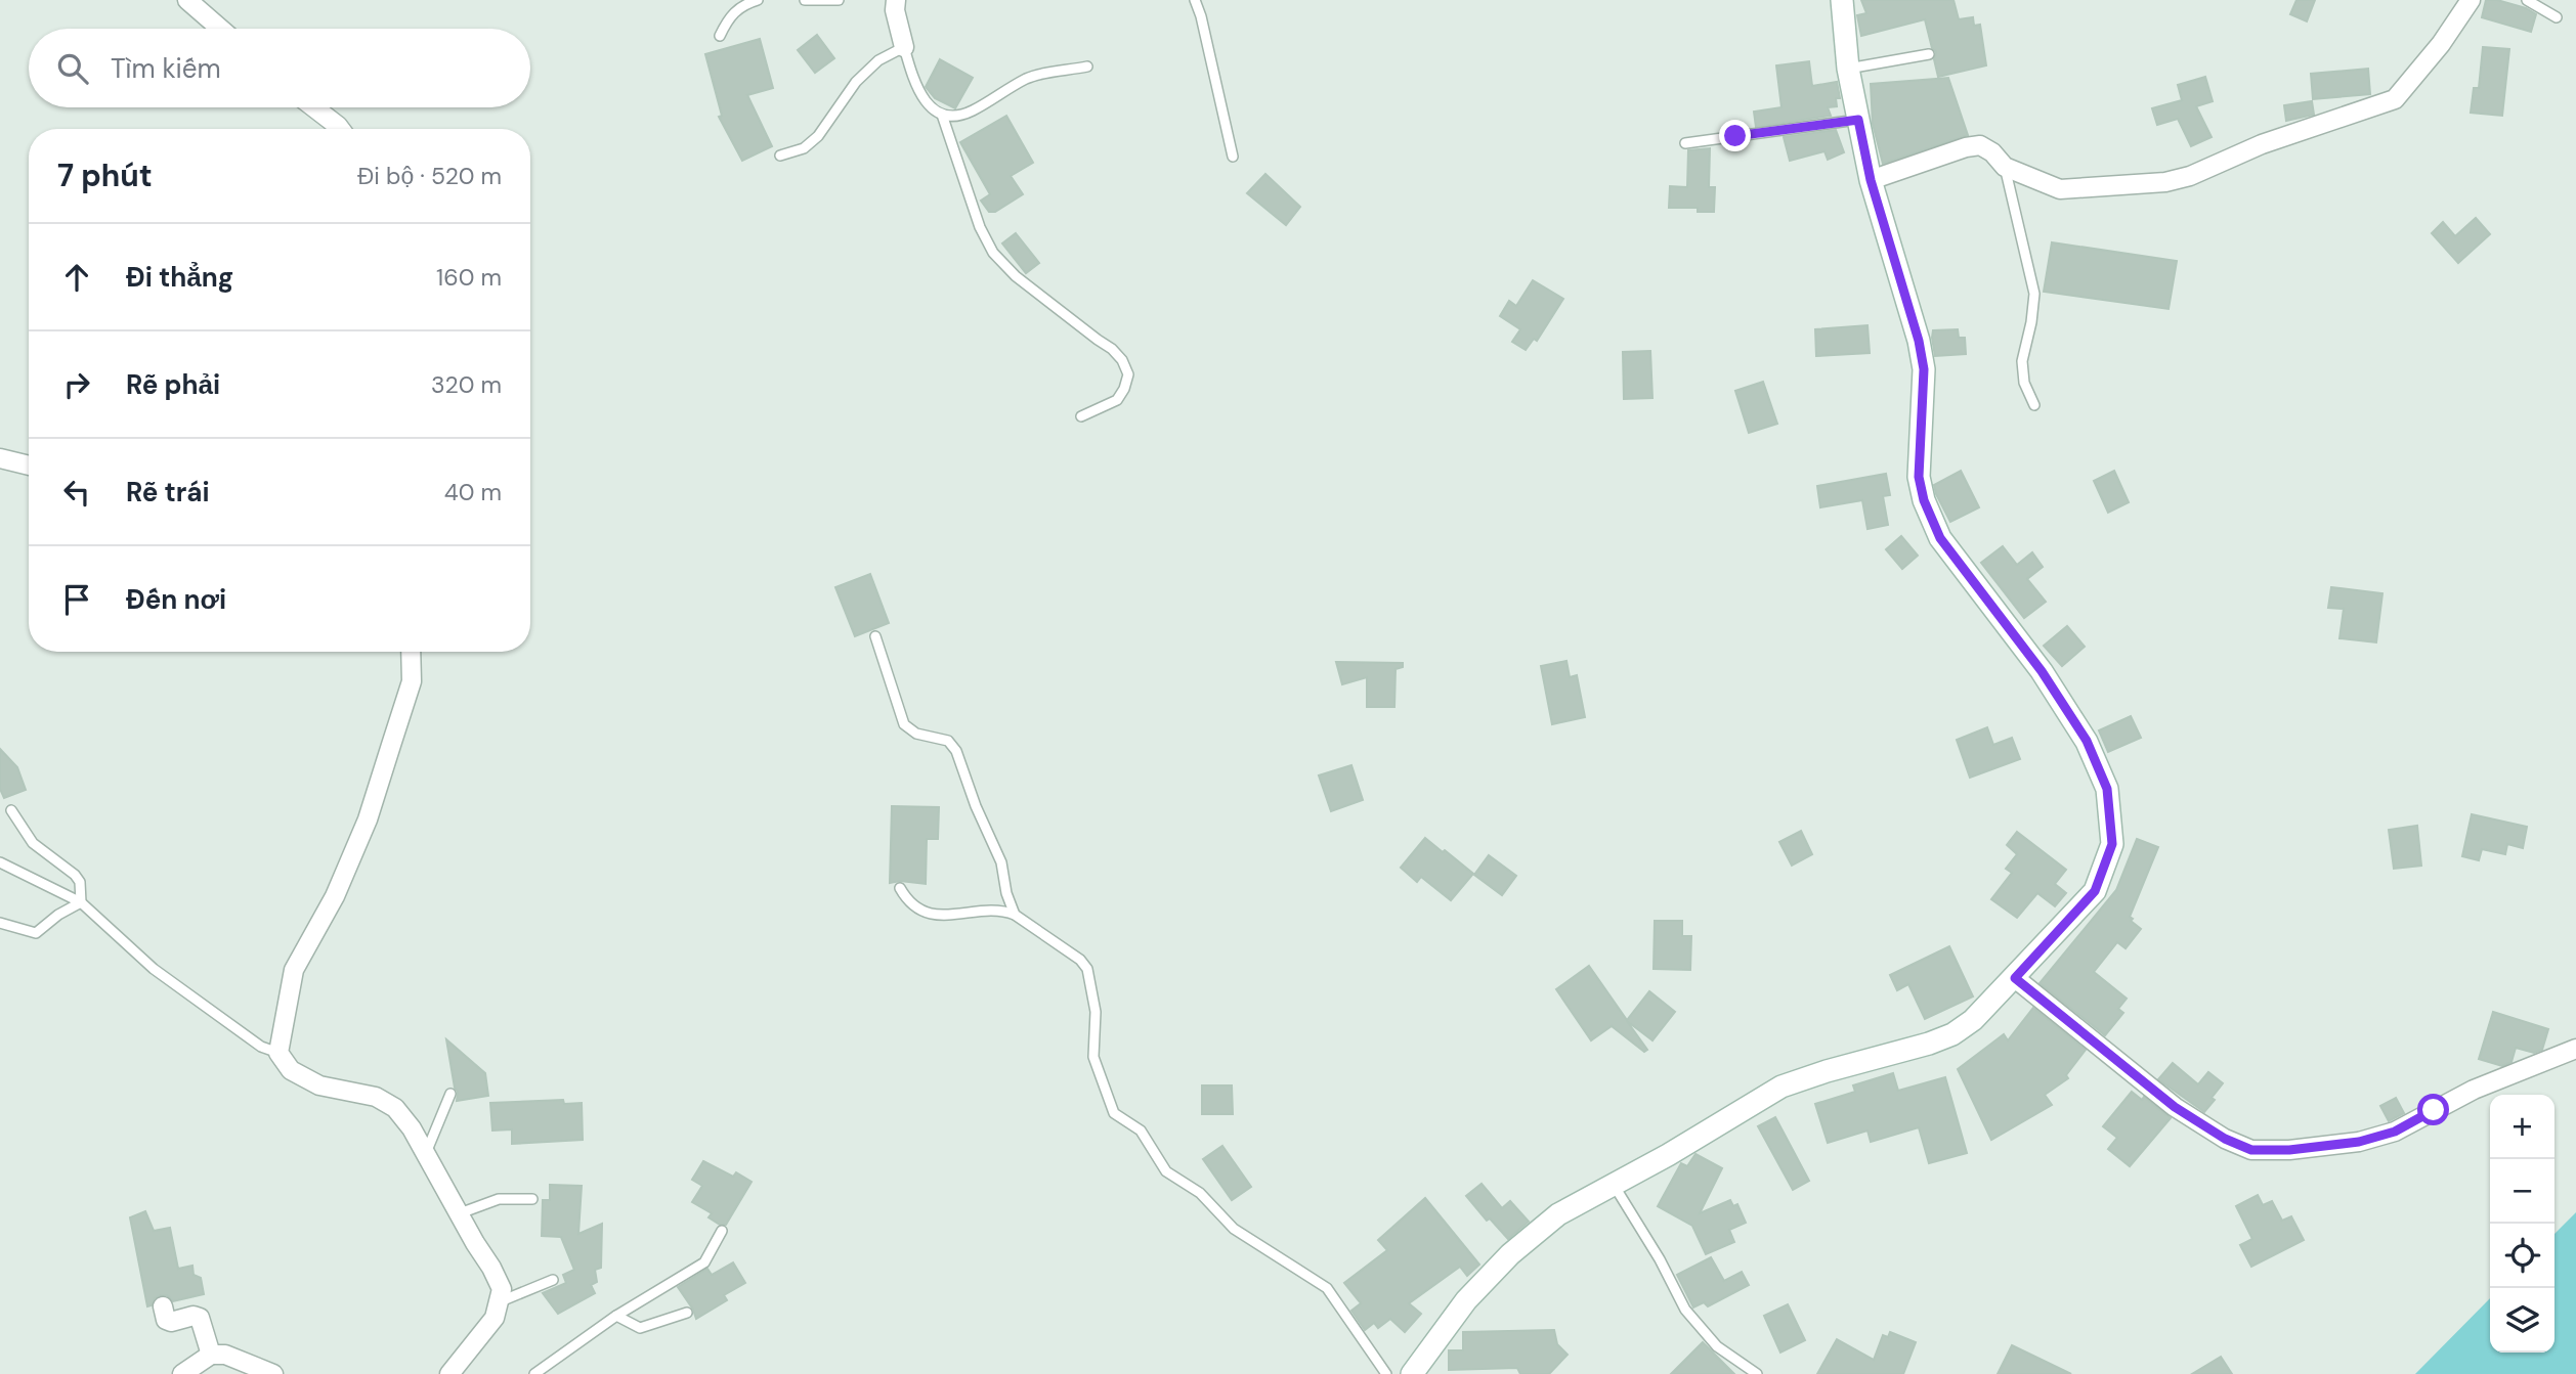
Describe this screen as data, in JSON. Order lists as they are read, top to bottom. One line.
{"page":{"search":"Tìm kiếm","heading":["7 phút","Đi bộ · 520 m"],"list":[["Đi thẳng","160 m"],["Rẽ phải","320 m"],["Rẽ trái","40 m"],"Đến nơi"],"map_buttons":["+","−"]}}
